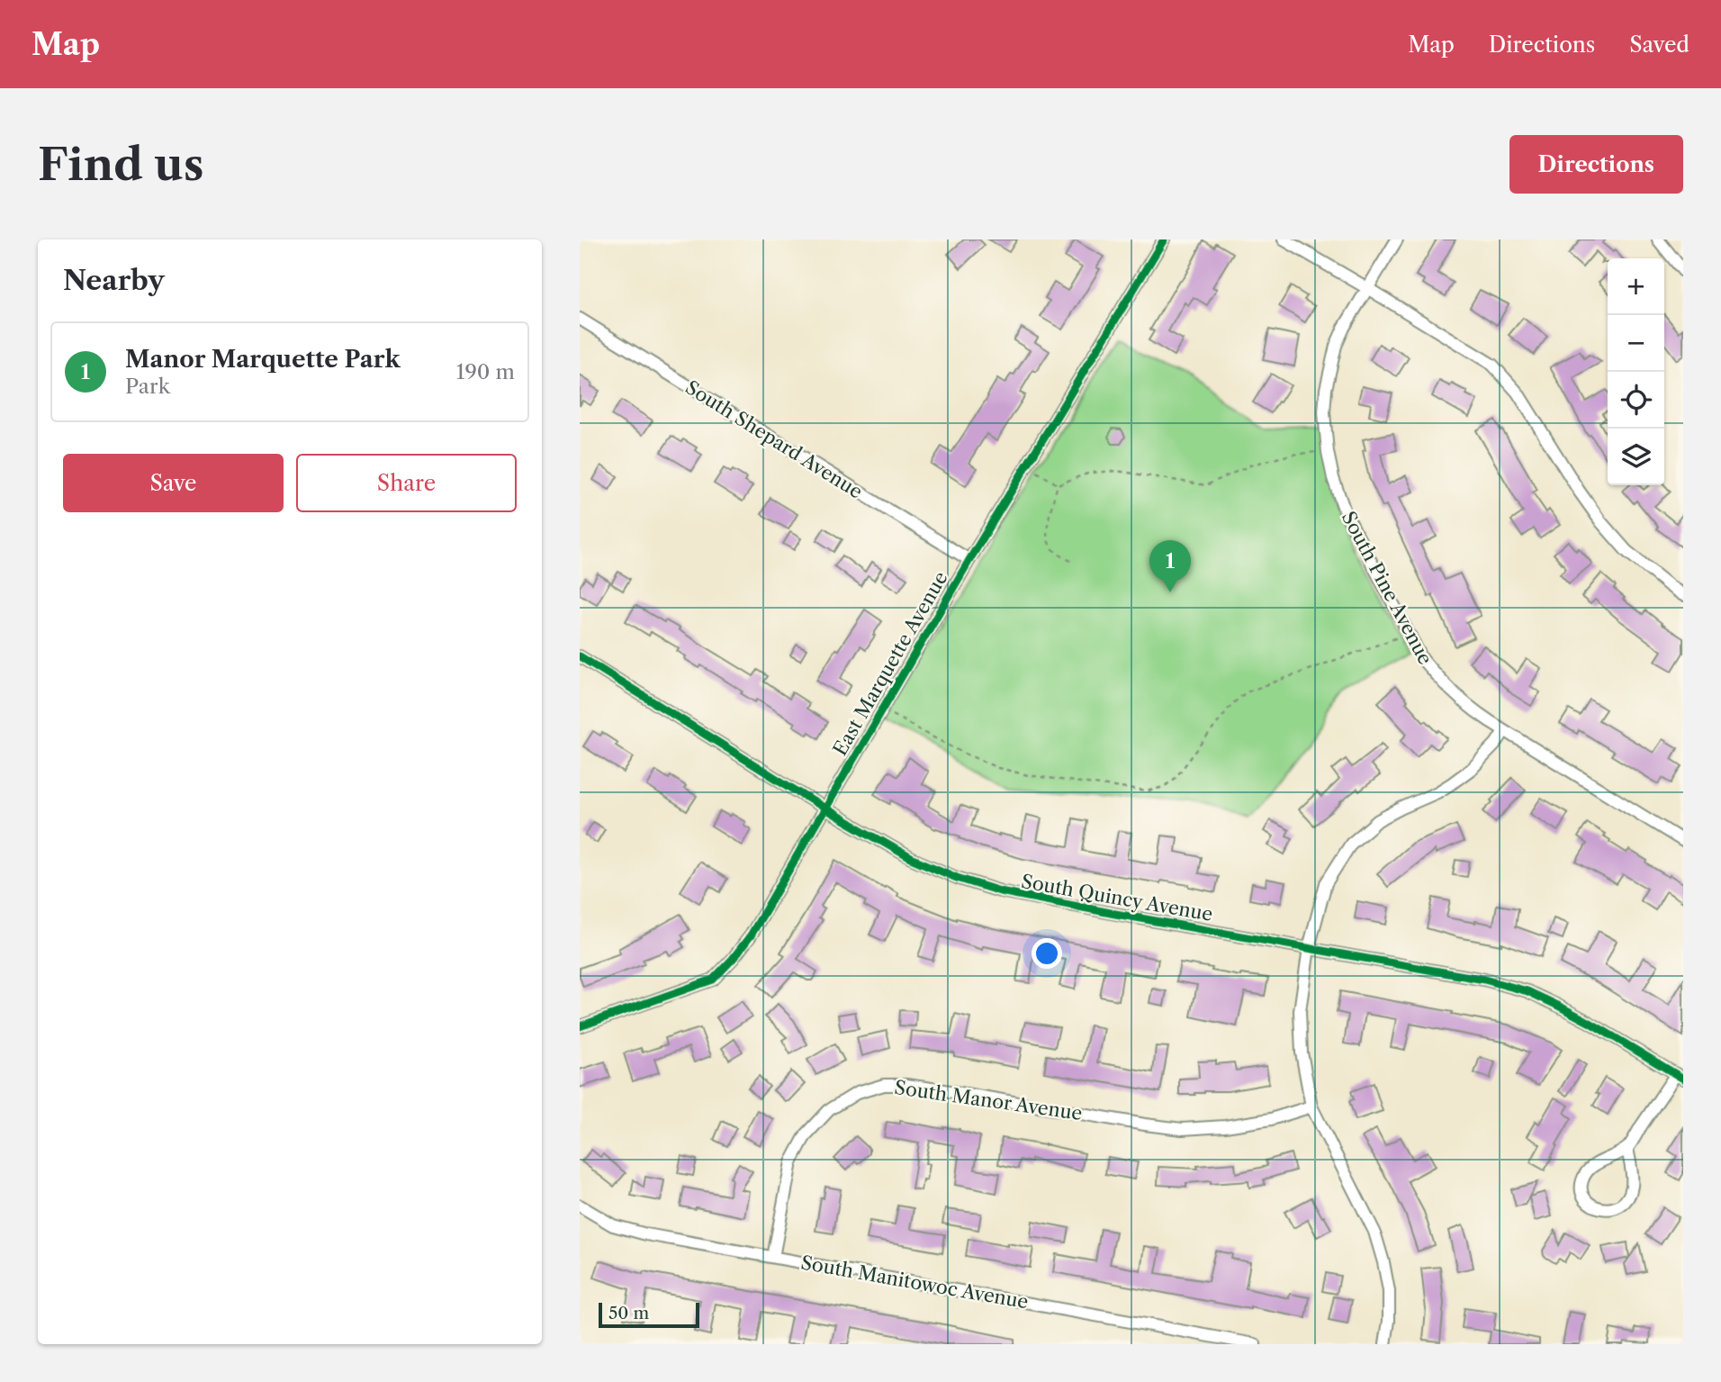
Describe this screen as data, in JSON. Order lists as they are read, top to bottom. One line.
{"streets":{"street":["South Shepard Avenue","South Pine Avenue","East Marquette Avenue","South Quincy Avenue","South Manor Avenue","South Manitowoc Avenue"]},"crossings":[["South Shepard Avenue","East Marquette Avenue"],["East Marquette Avenue","South Quincy Avenue"],["South Manor Avenue","South Manitowoc Avenue"]],"scale_bar":"50 m","page":{"header":"Map","nav":["Map","Directions","Saved"],"buttons":["Directions",["Save","Share"]],"title":"Find us","heading":"Nearby","map_buttons":["+","−"],"list":[{"mark":"1","name":"Manor Marquette Park","note":"Park","value":"190 m"}],"pins":"1","scale":"50 m"}}
